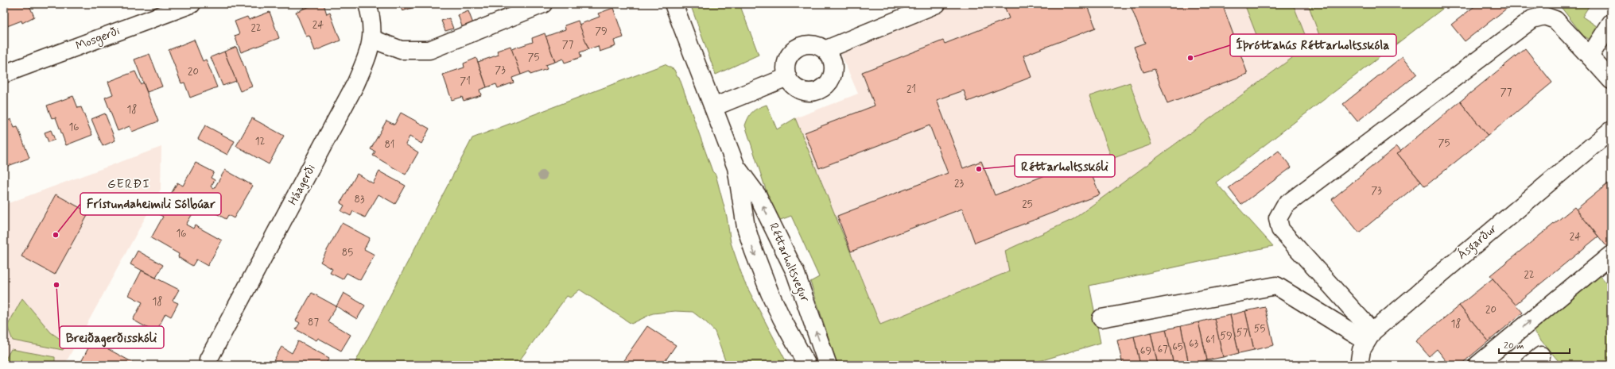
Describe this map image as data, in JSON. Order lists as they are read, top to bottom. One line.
{"streets":{"street":["Mosgerði","Háagerði","Ásgarður","Réttarholtsvegur"]},"districts":["GERÐI"],"places":["Íþróttahús Réttarholtsskóla","Réttarholtsskóli","Frístundaheimili Sólbúar","Breiðagerðisskóli"],"house_numbers":["24","22","79","77","75","73","20","71","21","77","18","16","12","75","81","23","73","83","25","16","24","85","22","18","20","87","18","55","57","59","61","63","65","67","69"],"scale_bar":"20 m"}
